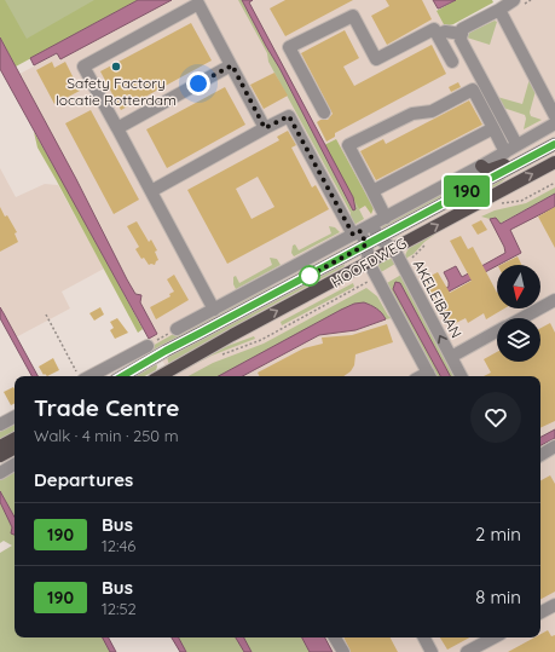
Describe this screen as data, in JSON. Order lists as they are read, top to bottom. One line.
{"streets":{"main road":["HOOFDWEG"],"street":["AKELEIBAAN"]},"crossings":[["HOOFDWEG","AKELEIBAAN"]],"places":["Safety Factory locatie Rotterdam"],"lines":["bus line 190"],"north":"bottom","page":{"on_map":"190","heading":[["Trade Centre","Walk · 4 min · 250 m"],"Departures"],"list":[{"mark":"190","name":"Bus","note":"12:46","value":"2 min"},{"mark":"190","name":"Bus","note":"12:52","value":"8 min"}]}}
